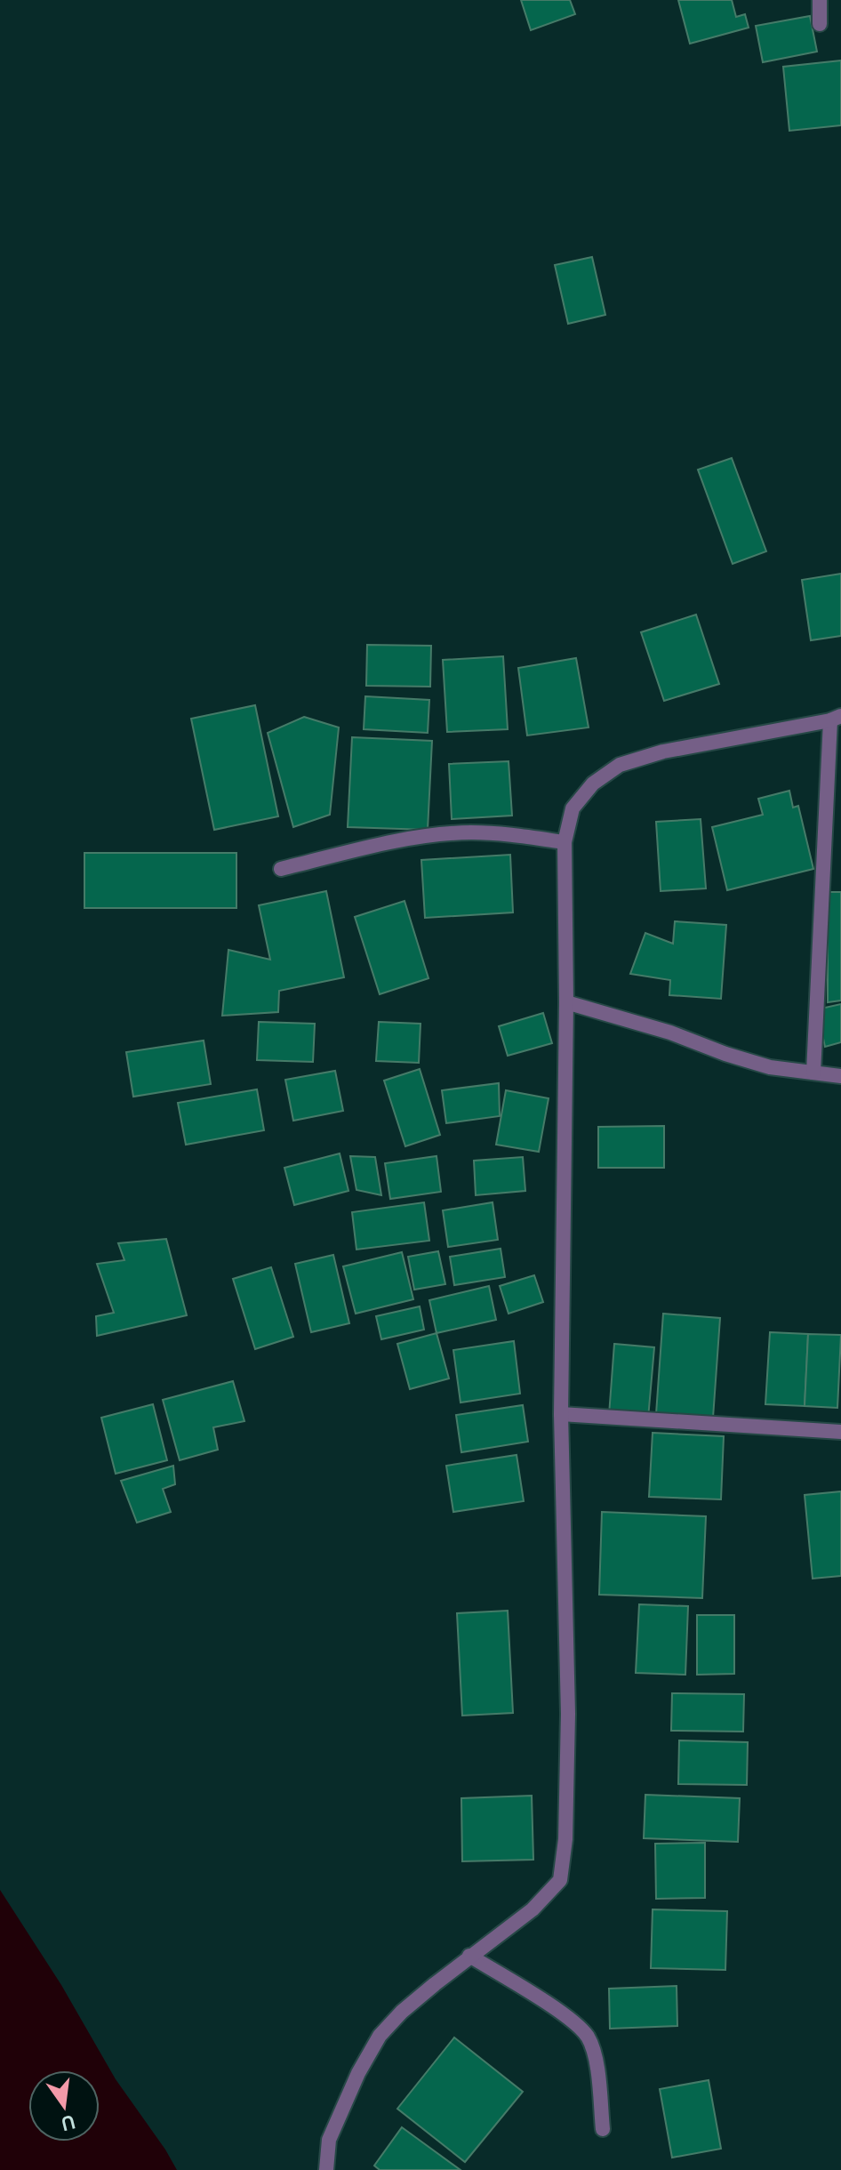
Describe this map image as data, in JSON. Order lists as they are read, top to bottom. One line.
{"north":"bottom"}
